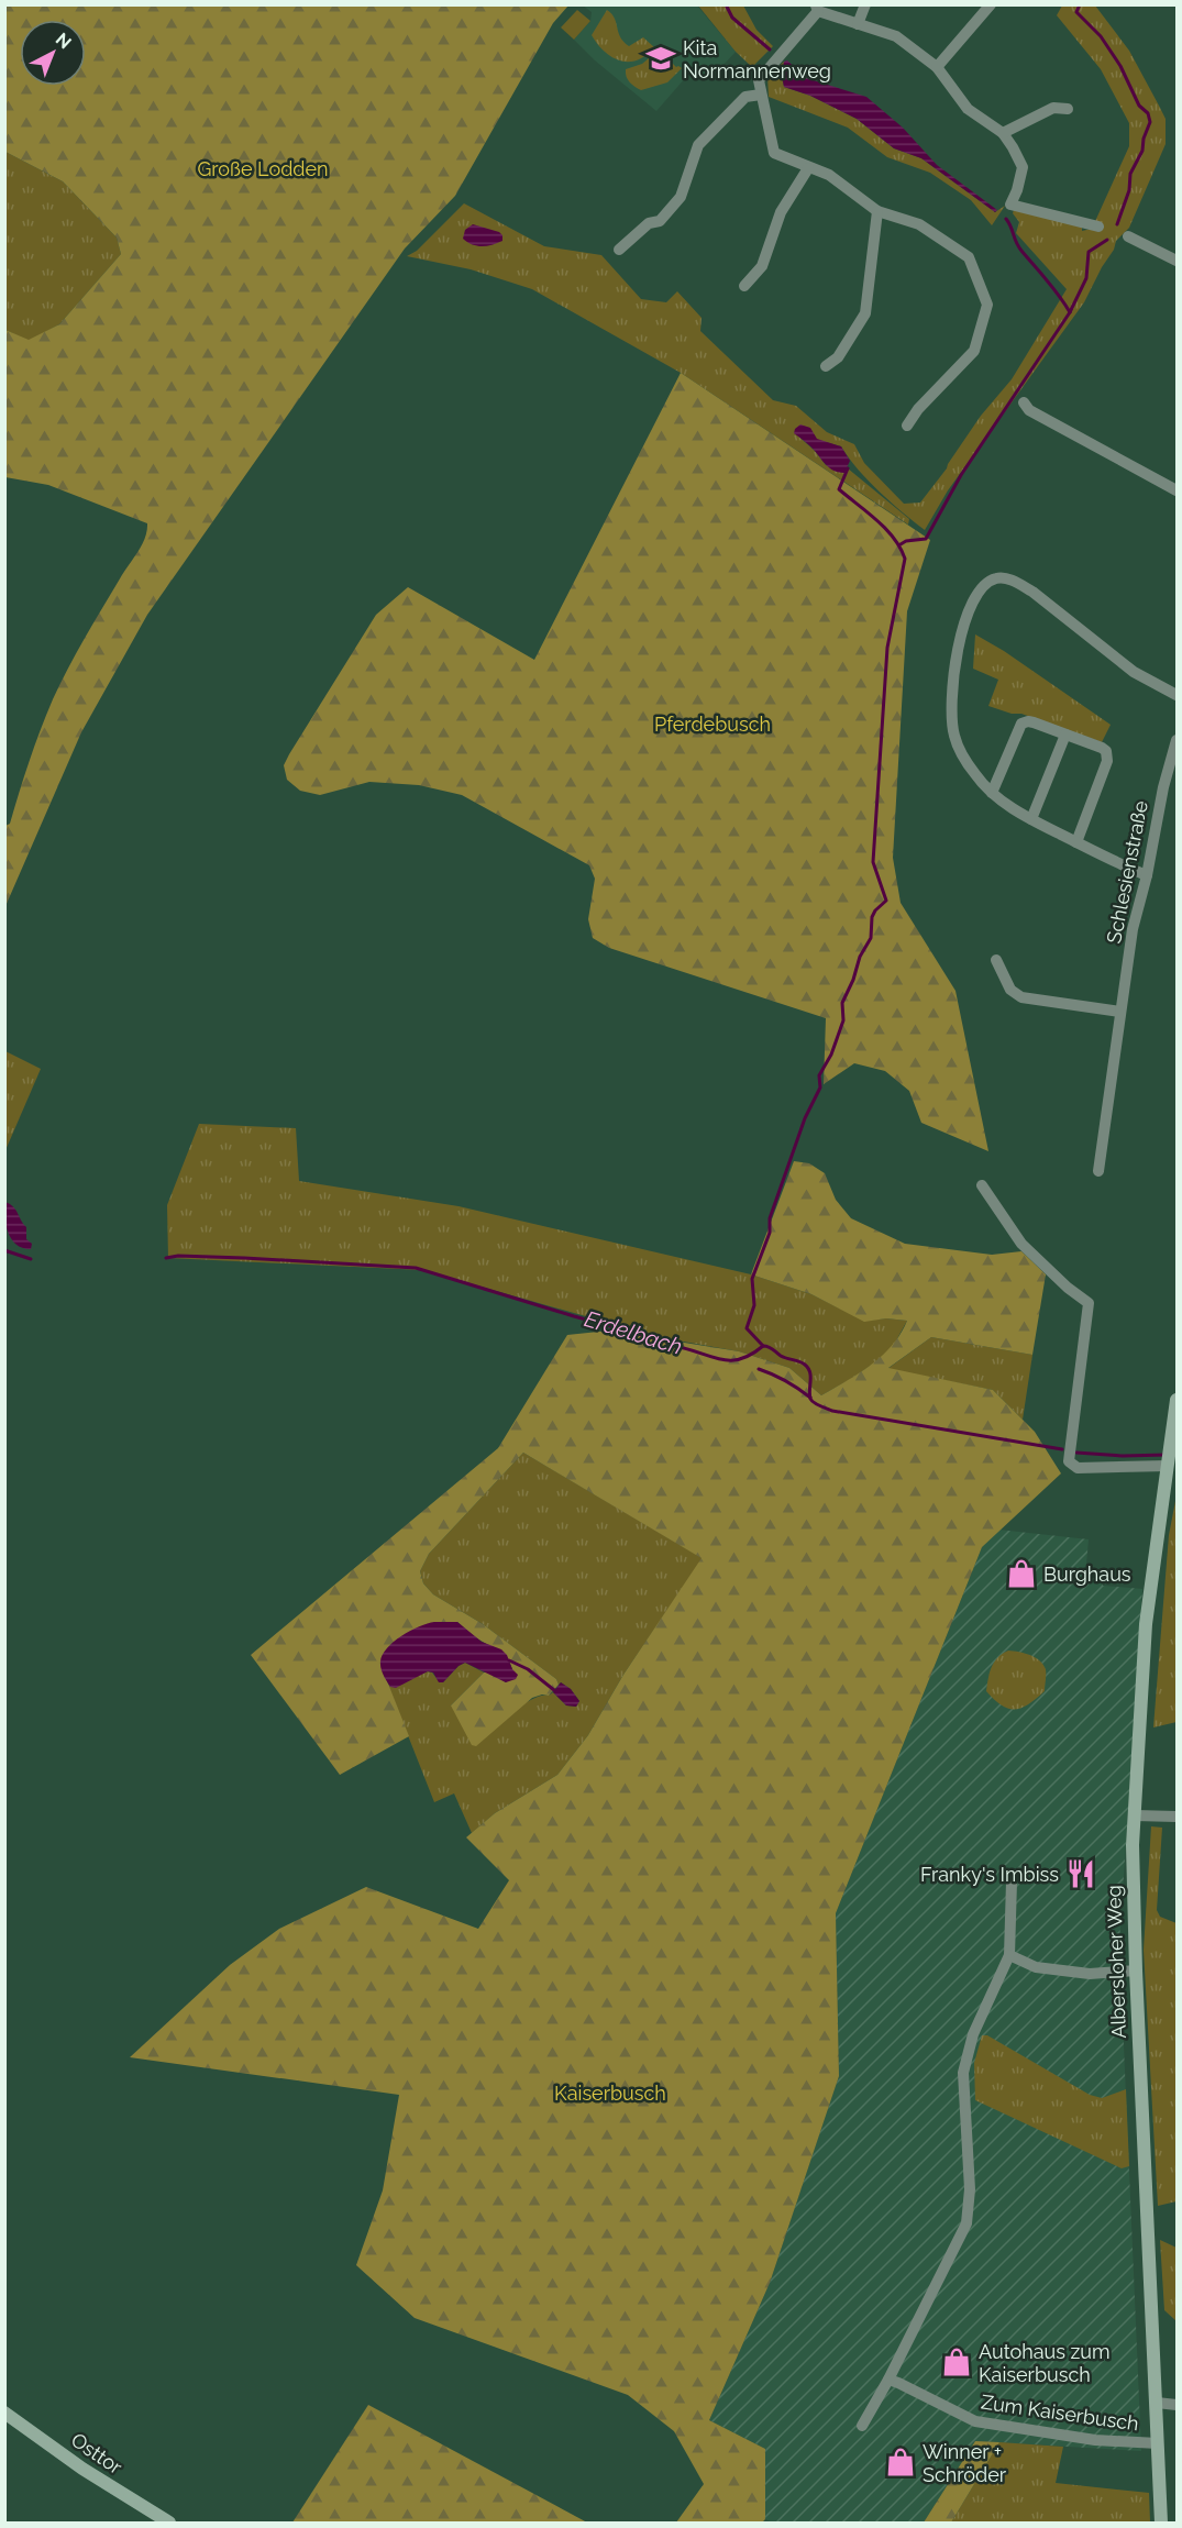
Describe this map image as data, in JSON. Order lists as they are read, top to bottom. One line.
{"streets":{"main road":["Albersloher Weg","Osttor"],"street":["Schlesienstraße","Zum Kaiserbusch"]},"crossings":[["Albersloher Weg","Zum Kaiserbusch"]],"water":["Erdelbach"],"parks":["Große Lodden","Pferdebusch","Kaiserbusch"],"places":{"school or university":["Kita Normannenweg"],"shop":["Burghaus","Autohaus zum Kaiserbusch","Winner + Schröder"],"restaurant":["Franky's Imbiss"]},"north":"top right"}
